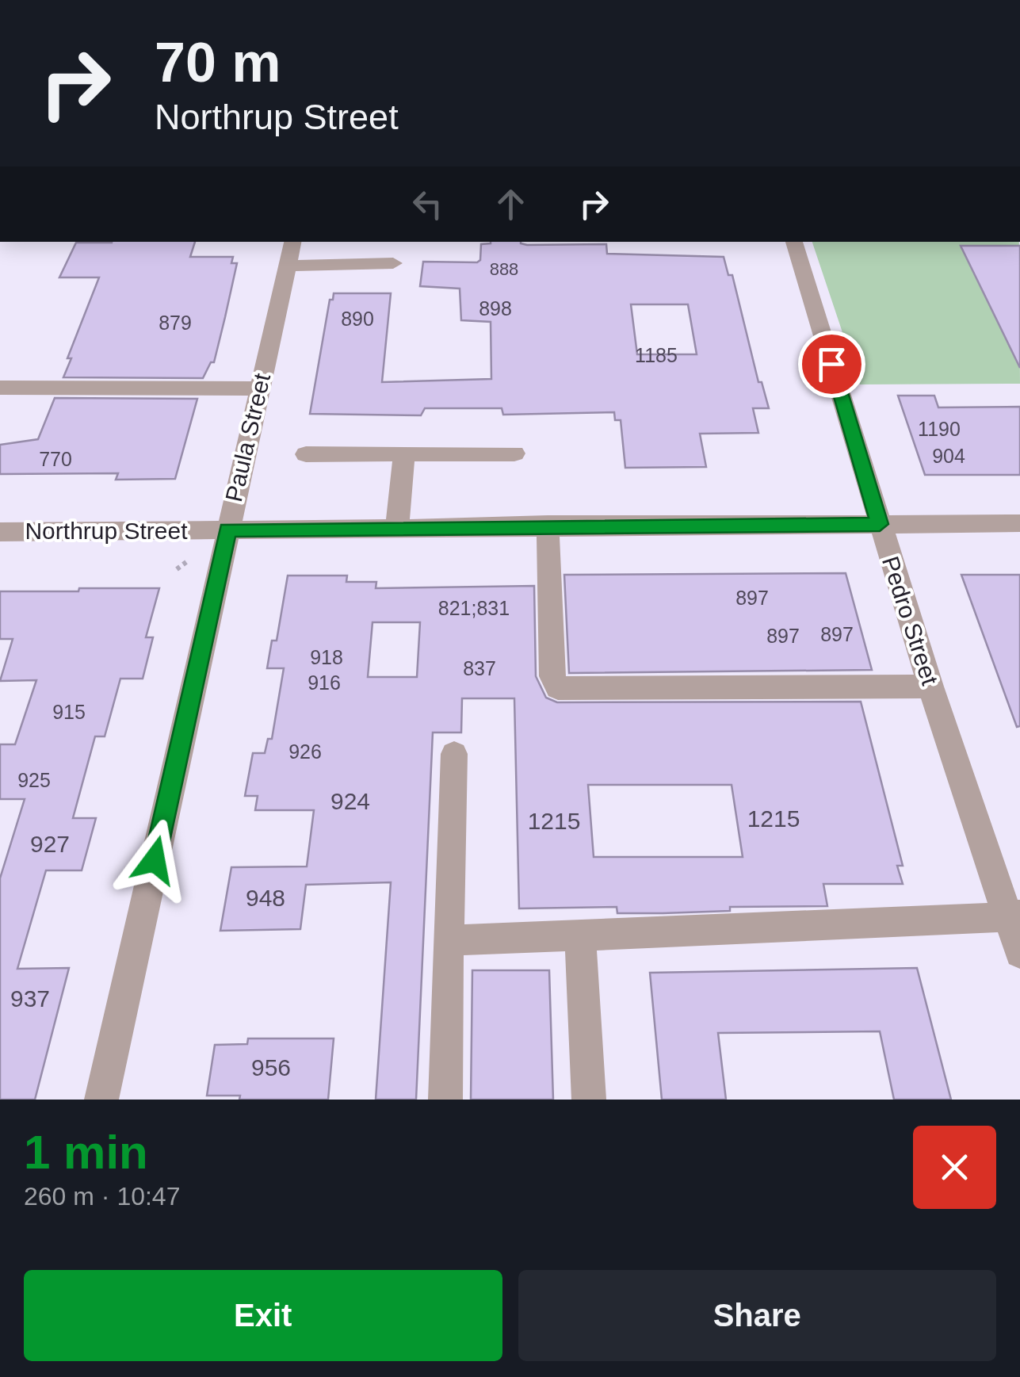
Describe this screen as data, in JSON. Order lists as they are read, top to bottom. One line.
{"streets":{"street":["Paula Street","Northrup Street","Pedro Street"]},"crossings":[["Paula Street","Northrup Street"],["Northrup Street","Pedro Street"]],"house_numbers":["888","898","890","879","1185","1190","904","770","897","821;831","897","897","918","837","916","915","926","925","924","1215","1215","927","948","937","956"],"page":{"turn":["70 m","Northrup Street"],"heading":["1 min","260 m · 10:47"],"buttons":["Exit","Share"]}}
